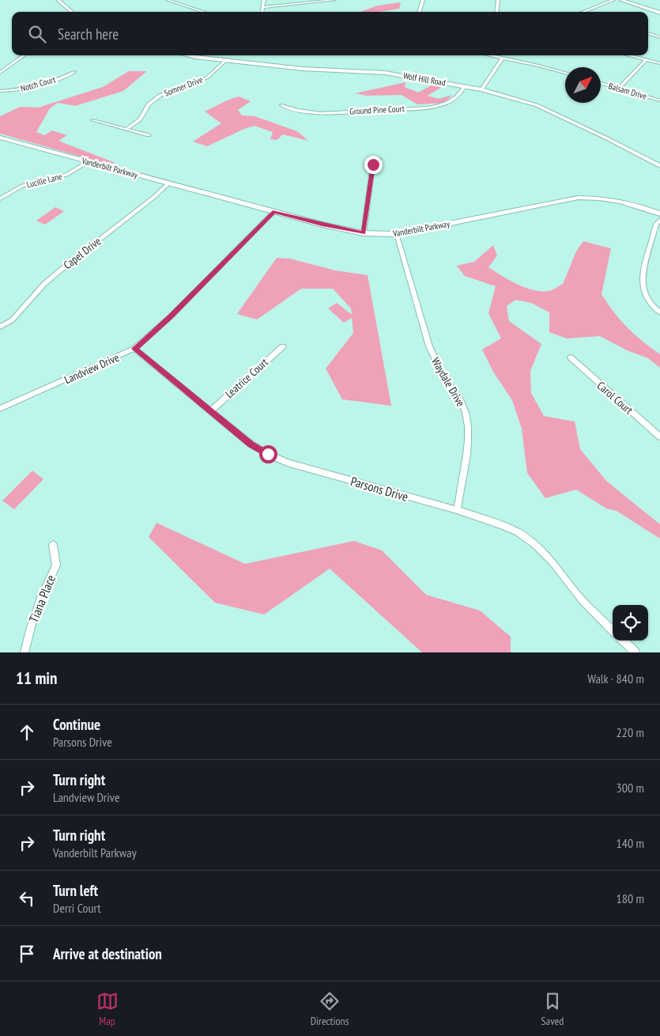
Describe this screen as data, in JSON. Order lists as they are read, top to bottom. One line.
{"streets":{"street":["Wolf Hill Road","Notch Court","Somner Drive","Balsam Drive","Ground Pine Court","Vanderbilt Parkway","Lucille Lane","Capel Drive","Landview Drive","Leatrice Court","Waydale Drive","Carol Court","Parsons Drive","Tiana Place"]},"crossings":[["Wolf Hill Road","Somner Drive"],["Wolf Hill Road","Ground Pine Court"],["Vanderbilt Parkway","Lucille Lane"],["Vanderbilt Parkway","Capel Drive"],["Vanderbilt Parkway","Landview Drive"],["Vanderbilt Parkway","Waydale Drive"],["Landview Drive","Parsons Drive"],["Leatrice Court","Parsons Drive"],["Waydale Drive","Parsons Drive"]],"north":"top right","page":{"search":"Search here","heading":["11 min","Walk · 840 m"],"list":[["Continue","Parsons Drive","220 m"],["Turn right","Landview Drive","300 m"],["Turn right","Vanderbilt Parkway","140 m"],["Turn left","Derri Court","180 m"],"Arrive at destination"],"nav":["Map","Directions","Saved"]}}
